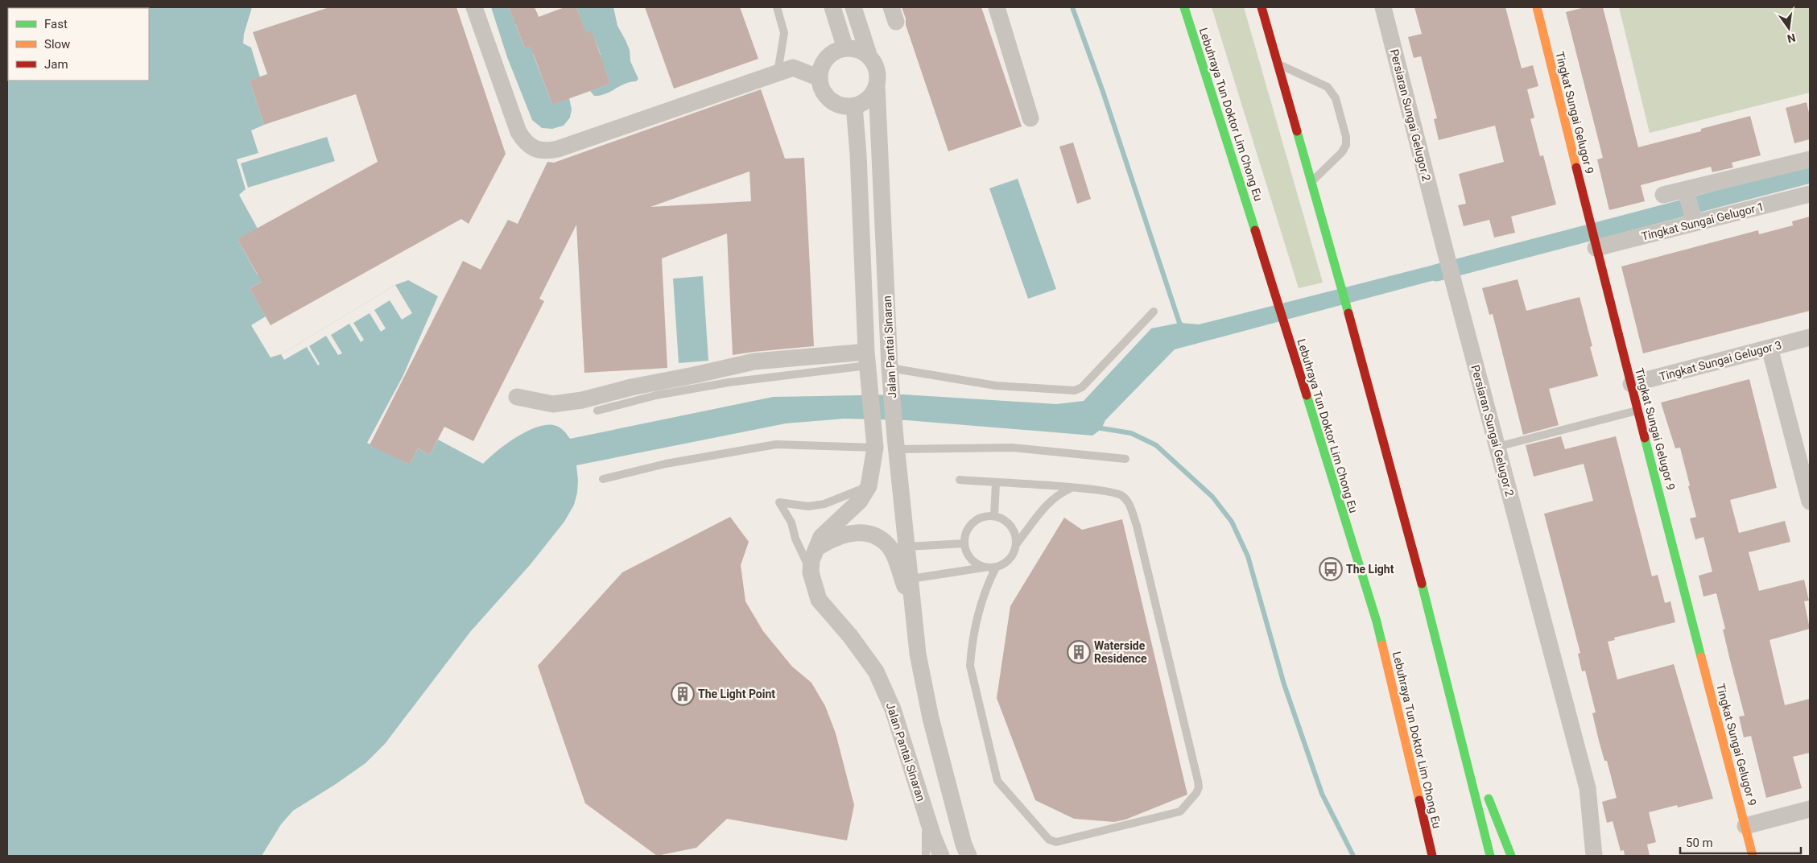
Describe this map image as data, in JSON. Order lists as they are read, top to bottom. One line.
{"streets":{"main road":["Tingkat Sungai Gelugor 9","Lebuhraya Tun Doktor Lim Chong Eu"],"street":["Persiaran Sungai Gelugor 2","Tingkat Sungai Gelugor 1","Jalan Pantai Sinaran","Tingkat Sungai Gelugor 3"]},"crossings":[["Tingkat Sungai Gelugor 9","Tingkat Sungai Gelugor 1"],["Tingkat Sungai Gelugor 9","Tingkat Sungai Gelugor 3"]],"places":{"bus stop":["The Light"],"building":["Waterside Residence","The Light Point"]},"legend":["Fast","Slow","Jam"],"scale_bar":"50 m","north":"bottom"}
